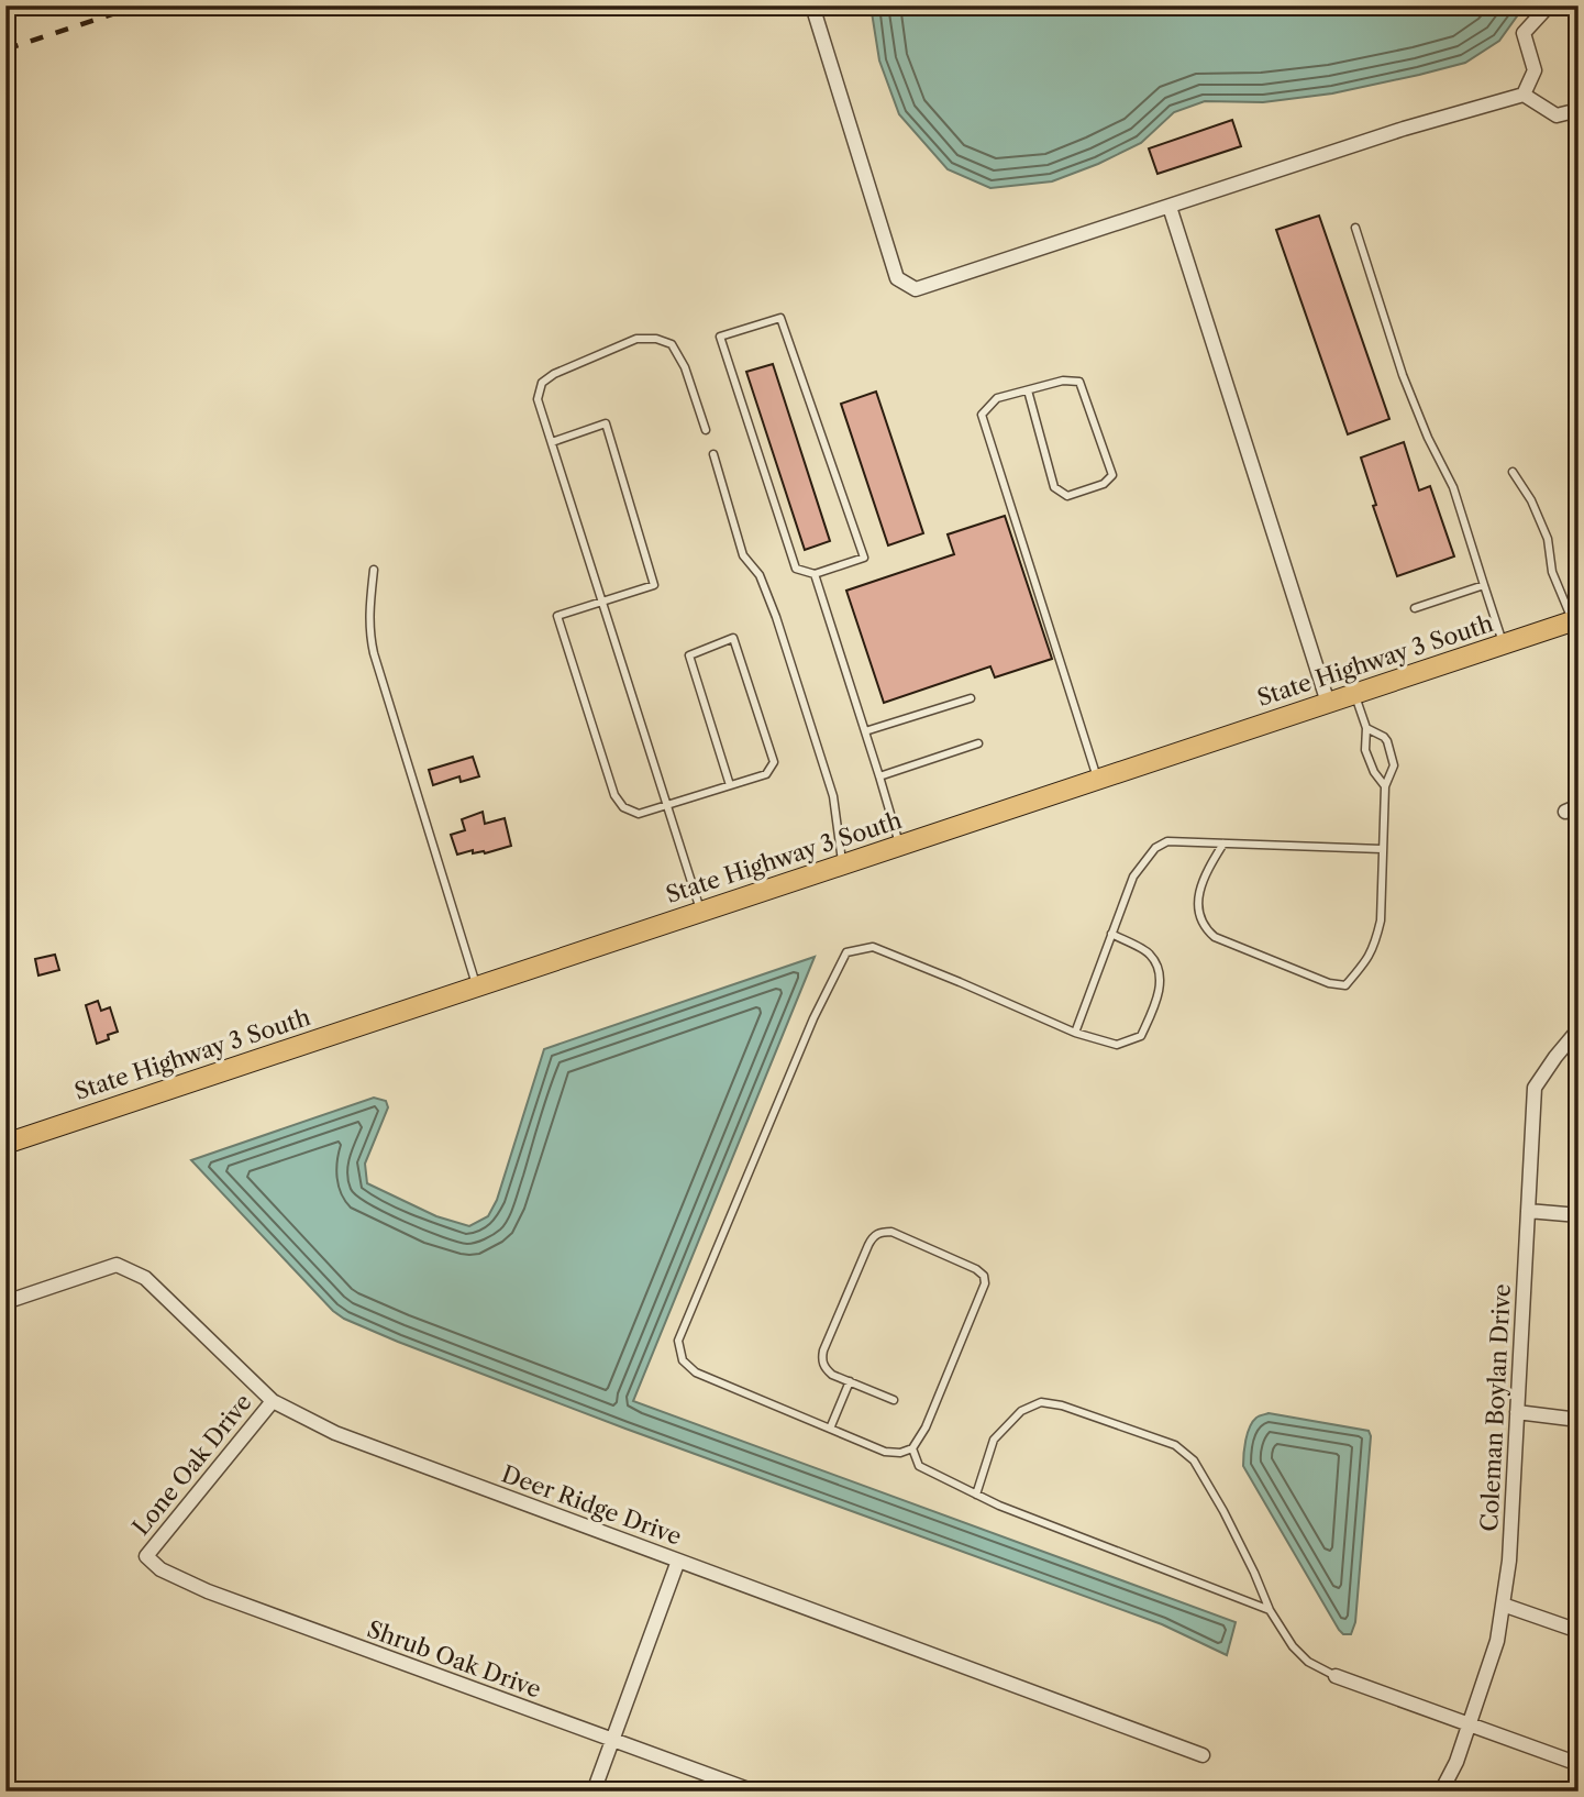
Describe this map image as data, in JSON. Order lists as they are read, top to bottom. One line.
{"streets":{"main road":["State Highway 3 South"],"street":["Coleman Boylan Drive","Lone Oak Drive","Deer Ridge Drive","Shrub Oak Drive"]},"crossings":[["Lone Oak Drive","Deer Ridge Drive"],["Lone Oak Drive","Shrub Oak Drive"]]}
